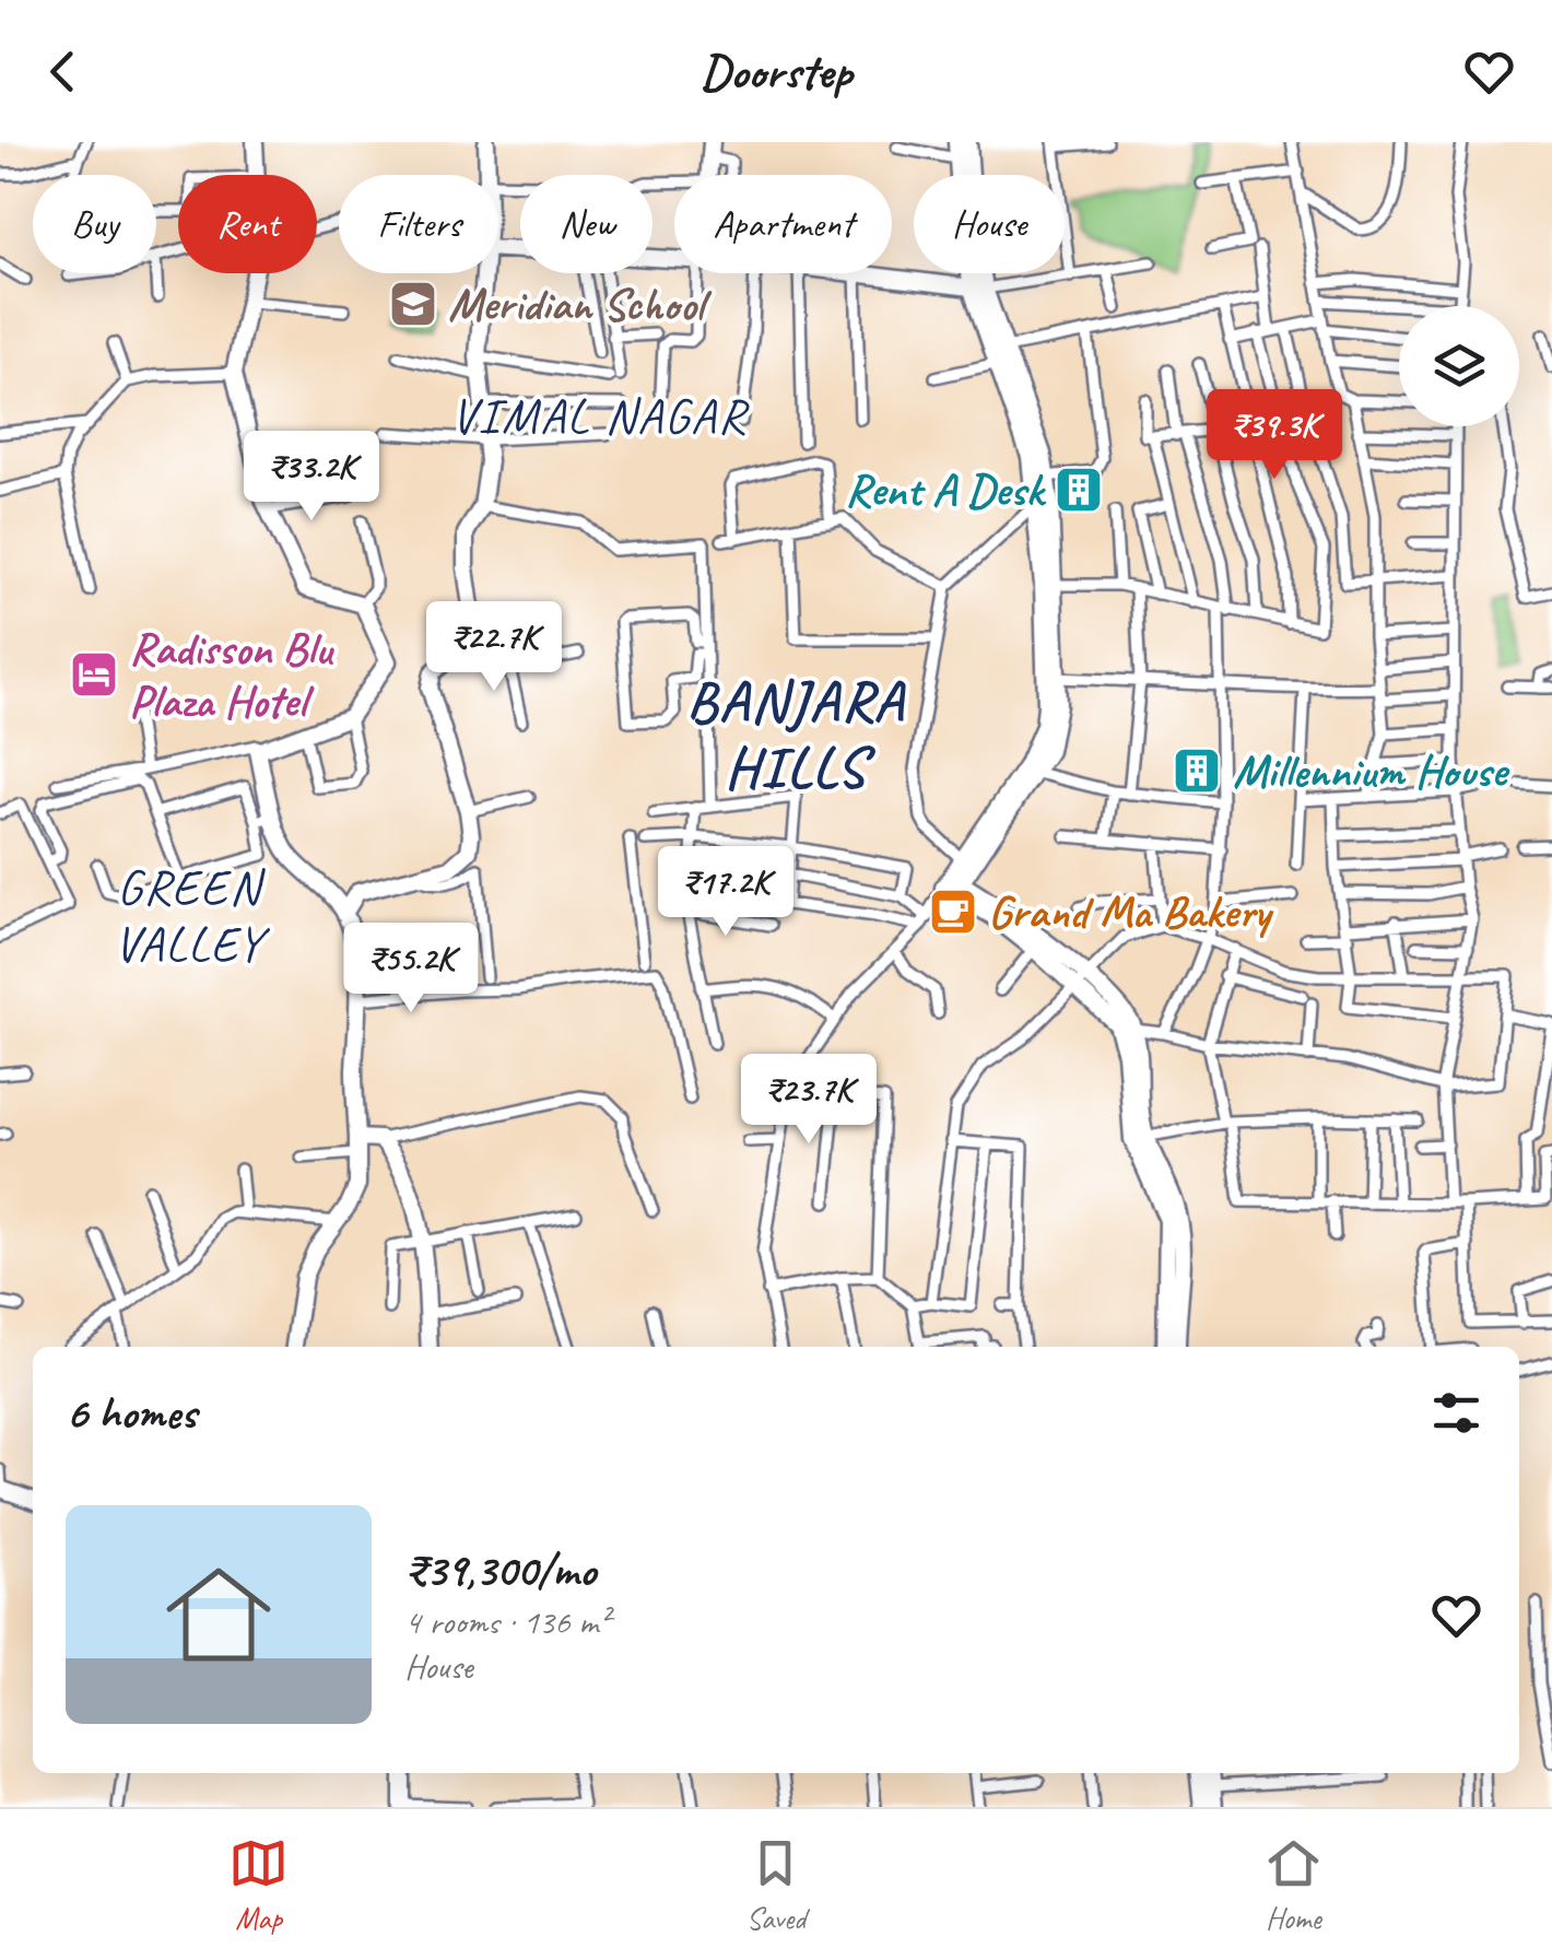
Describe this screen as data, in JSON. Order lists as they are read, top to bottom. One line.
{"districts":["VIMAL NAGAR","BANJARA HILLS","GREEN VALLEY"],"places":{"school or university":["Meridian School"],"building":["Rent A Desk","Millennium House"],"hotel":["Radisson Blu Plaza Hotel"],"cafe":["Grand Ma Bakery"]},"page":{"header":"Doorstep","chip":["Buy","Rent","Filters","New","Apartment","House"],"price":["₹39.3K","₹33.2K","₹22.7K","₹17.2K","₹55.2K","₹23.7K"],"heading":"6 homes","list":[{"name":"₹39,300/mo","note":"4 rooms · 136 m² · House"}],"tabs":["Map","Saved","Home"]}}
